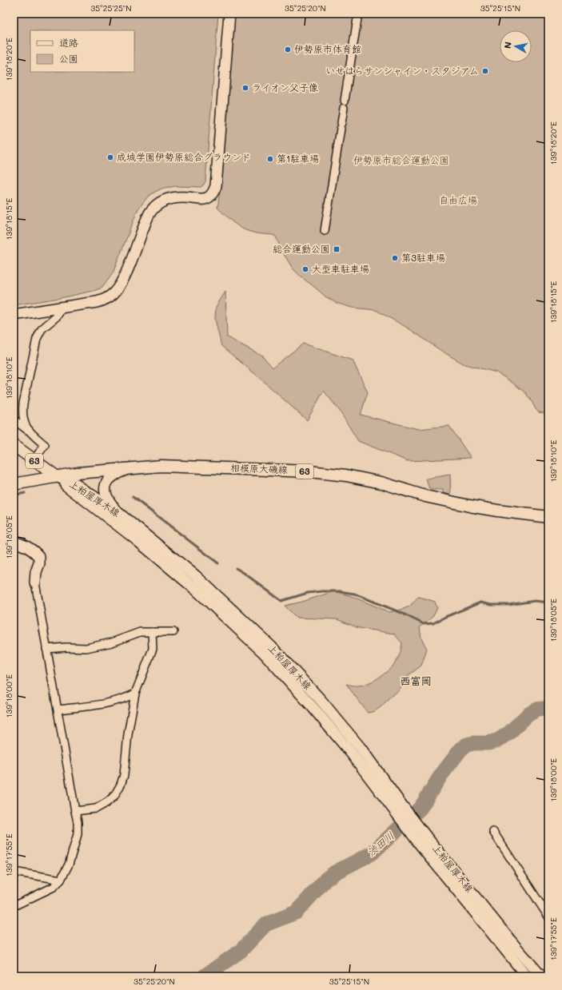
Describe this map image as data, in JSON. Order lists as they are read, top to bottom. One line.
{"streets":{"main road":["63","相模原大磯線","上粕屋厚木線"]},"crossings":[["63","相模原大磯線"],["63","上粕屋厚木線"],["相模原大磯線","上粕屋厚木線"]],"districts":["西富岡"],"water":["渋田川"],"parks":["伊勢原市総合運動公園","自由広場"],"places":{"other":["伊勢原市体育館","いせはらサンシャイン・スタジアム","ライオン父子像","成城学園伊勢原総合グラウンド","第1駐車場","第3駐車場","大型車駐車場"],"transit":["総合運動公園"]},"legend":["道路","公園"],"north":"left","coordinates":["35°25'25\"N","35°25'20\"N","35°25'15\"N","139°18'20\"E","139°18'15\"E","139°18'10\"E","139°18'05\"E","139°18'00\"E","139°17'55\"E"]}
